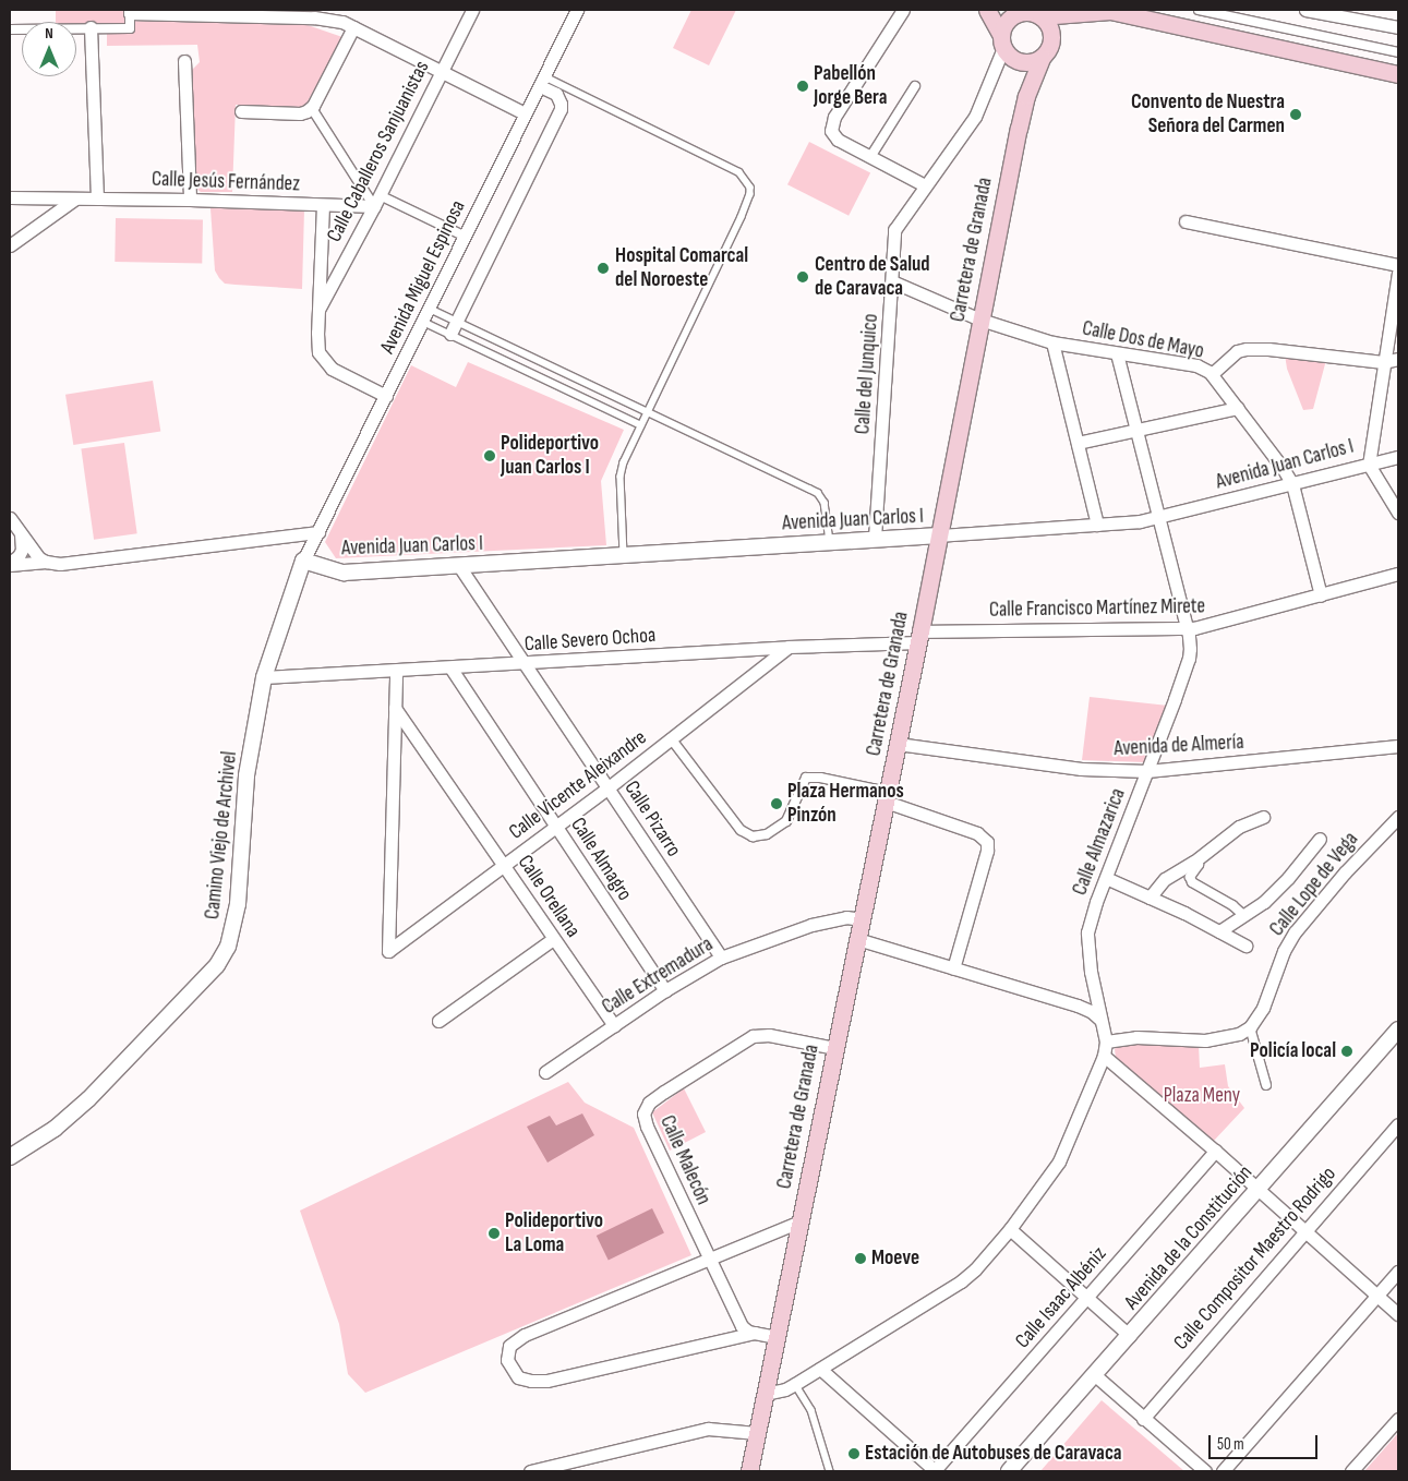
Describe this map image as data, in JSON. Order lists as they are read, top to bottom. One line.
{"streets":{"main road":["Carretera de Granada"],"street":["Calle Caballeros Sanjuanistas","Calle Jesús Fernández","Avenida Miguel Espinosa","Calle Dos de Mayo","Calle del Junquico","Avenida Juan Carlos I","Calle Francisco Martínez Mirete","Calle Severo Ochoa","Avenida de Almería","Calle Vicente Aleixandre","Calle Pizarro","Camino Viejo de Archivel","Calle Almazarica","Calle Almagro","Calle Lope de Vega","Calle Orellana","Calle Extremadura","Calle Malecón","Avenida de la Constitución","Calle Compositor Maestro Rodrigo","Calle Isaac Albéniz"]},"crossings":[["Calle Caballeros Sanjuanistas","Calle Jesús Fernández"],["Carretera de Granada","Calle Dos de Mayo"],["Carretera de Granada","Calle del Junquico"],["Carretera de Granada","Avenida Juan Carlos I"],["Carretera de Granada","Calle Francisco Martínez Mirete"],["Carretera de Granada","Calle Severo Ochoa"],["Carretera de Granada","Avenida de Almería"],["Carretera de Granada","Calle Extremadura"],["Carretera de Granada","Calle Malecón"],["Avenida Miguel Espinosa","Avenida Juan Carlos I"],["Avenida Miguel Espinosa","Camino Viejo de Archivel"],["Calle Dos de Mayo","Calle del Junquico"],["Calle Dos de Mayo","Avenida Juan Carlos I"],["Calle Dos de Mayo","Calle Francisco Martínez Mirete"],["Calle Dos de Mayo","Calle Almazarica"],["Calle del Junquico","Avenida Juan Carlos I"],["Avenida Juan Carlos I","Calle Pizarro"],["Avenida Juan Carlos I","Camino Viejo de Archivel"],["Avenida Juan Carlos I","Calle Almazarica"],["Calle Francisco Martínez Mirete","Calle Severo Ochoa"],["Calle Francisco Martínez Mirete","Calle Almazarica"],["Calle Severo Ochoa","Calle Vicente Aleixandre"],["Calle Severo Ochoa","Calle Pizarro"],["Calle Severo Ochoa","Camino Viejo de Archivel"],["Calle Severo Ochoa","Calle Almagro"],["Avenida de Almería","Calle Almazarica"],["Calle Vicente Aleixandre","Calle Pizarro"],["Calle Vicente Aleixandre","Calle Almagro"],["Calle Vicente Aleixandre","Calle Orellana"],["Calle Pizarro","Calle Extremadura"],["Calle Almagro","Calle Extremadura"],["Calle Orellana","Calle Extremadura"]],"parks":["Plaza Meny"],"places":["Pabellón Jorge Bera","Convento de Nuestra Señora del Carmen","Hospital Comarcal del Noroeste","Centro de Salud de Caravaca","Polideportivo Juan Carlos I","Plaza Hermanos Pinzón","Policía local","Polideportivo La Loma","Moeve","Estación de Autobuses de Caravaca"],"scale_bar":"50 m","north":"top"}
